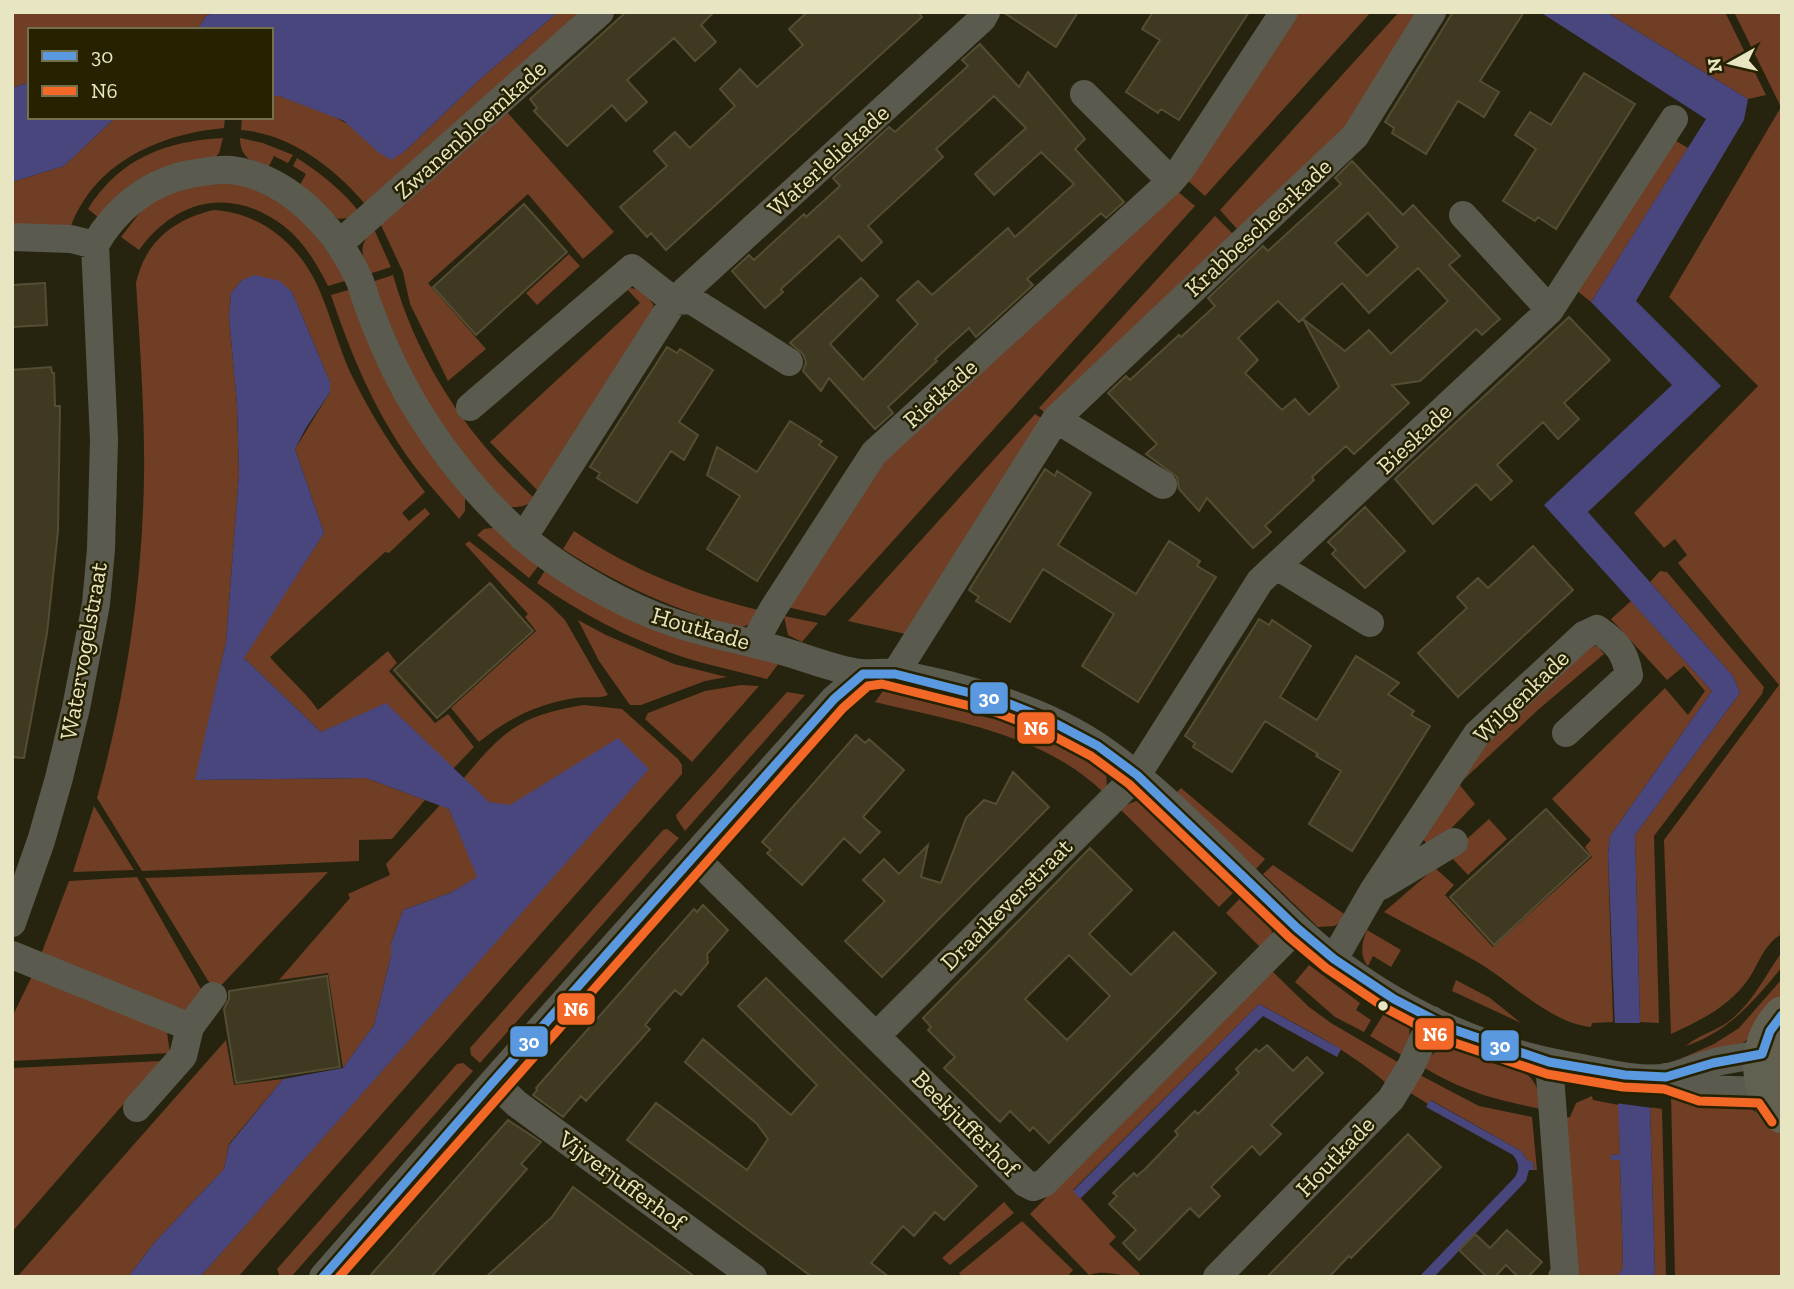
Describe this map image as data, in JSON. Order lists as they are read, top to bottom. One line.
{"streets":{"street":["Zwanenbloemkade","Waterleliekade","Krabbescheerkade","Rietkade","Bieskade","Houtkade","Watervogelstraat","Wilgenkade","Draaikeverstraat","Beekjufferhof","Vijverjufferhof"]},"crossings":[["Zwanenbloemkade","Houtkade"],["Waterleliekade","Houtkade"],["Krabbescheerkade","Houtkade"],["Rietkade","Houtkade"],["Bieskade","Houtkade"],["Bieskade","Draaikeverstraat"],["Houtkade","Watervogelstraat"],["Houtkade","Wilgenkade"],["Houtkade","Draaikeverstraat"],["Houtkade","Beekjufferhof"],["Draaikeverstraat","Beekjufferhof"]],"lines":["transit line 30","transit line N6"],"legend":["30","N6"],"north":"left"}
